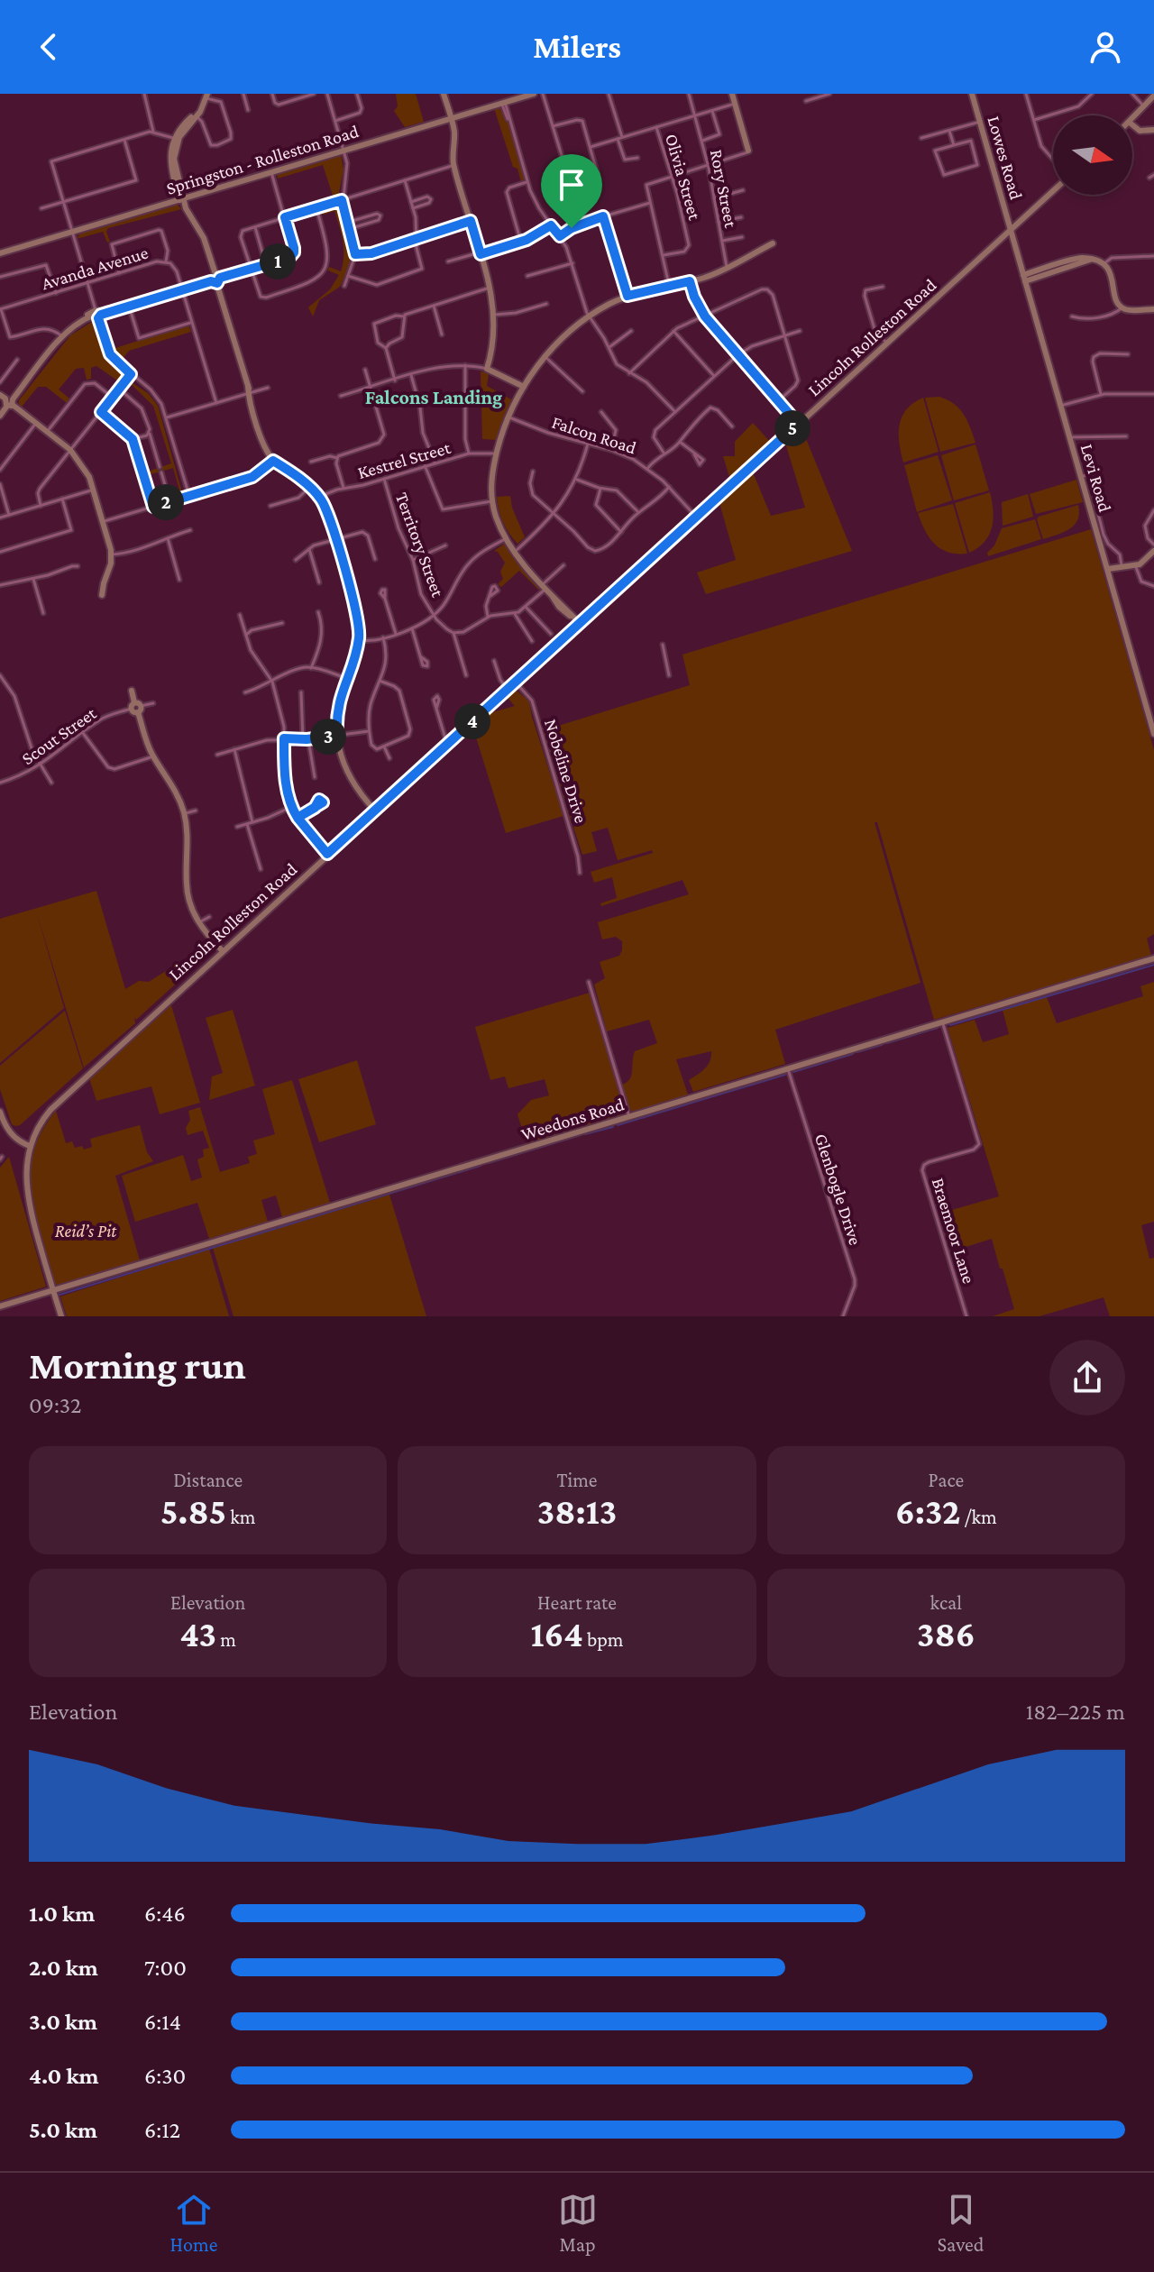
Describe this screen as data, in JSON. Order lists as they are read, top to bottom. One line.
{"streets":{"street":["Lowes Road","Springston - Rolleston Road","Olivia Street","Rory Street","Avanda Avenue","Lincoln Rolleston Road","Falcon Road","Kestrel Street","Levi Road","Territory Street","Scout Street","Nobeline Drive","Weedons Road","Glenbogle Drive","Braemoor Lane"]},"crossings":[["Lowes Road","Lincoln Rolleston Road"],["Lowes Road","Levi Road"],["Lincoln Rolleston Road","Falcon Road"],["Lincoln Rolleston Road","Levi Road"],["Lincoln Rolleston Road","Nobeline Drive"],["Kestrel Street","Territory Street"],["Weedons Road","Glenbogle Drive"],["Weedons Road","Braemoor Lane"]],"districts":["Falcons Landing"],"parks":["Reid’s Pit"],"north":"right","page":{"header":"Milers","pins":["1","5","2","4","3"],"heading":["Morning run","09:32"],"stats":[["Distance","5.85 km"],["Time","38:13"],["Pace","6:32 /km"],["Elevation","43 m"],["Heart rate","164 bpm"],["kcal","386"]],"chart":["Elevation","182–225 m"],"list":[{"name":"1.0 km","note":"6:46"},{"name":"2.0 km","note":"7:00"},{"name":"3.0 km","note":"6:14"},{"name":"4.0 km","note":"6:30"},{"name":"5.0 km","note":"6:12"}],"tabs":["Home","Map","Saved"]}}
